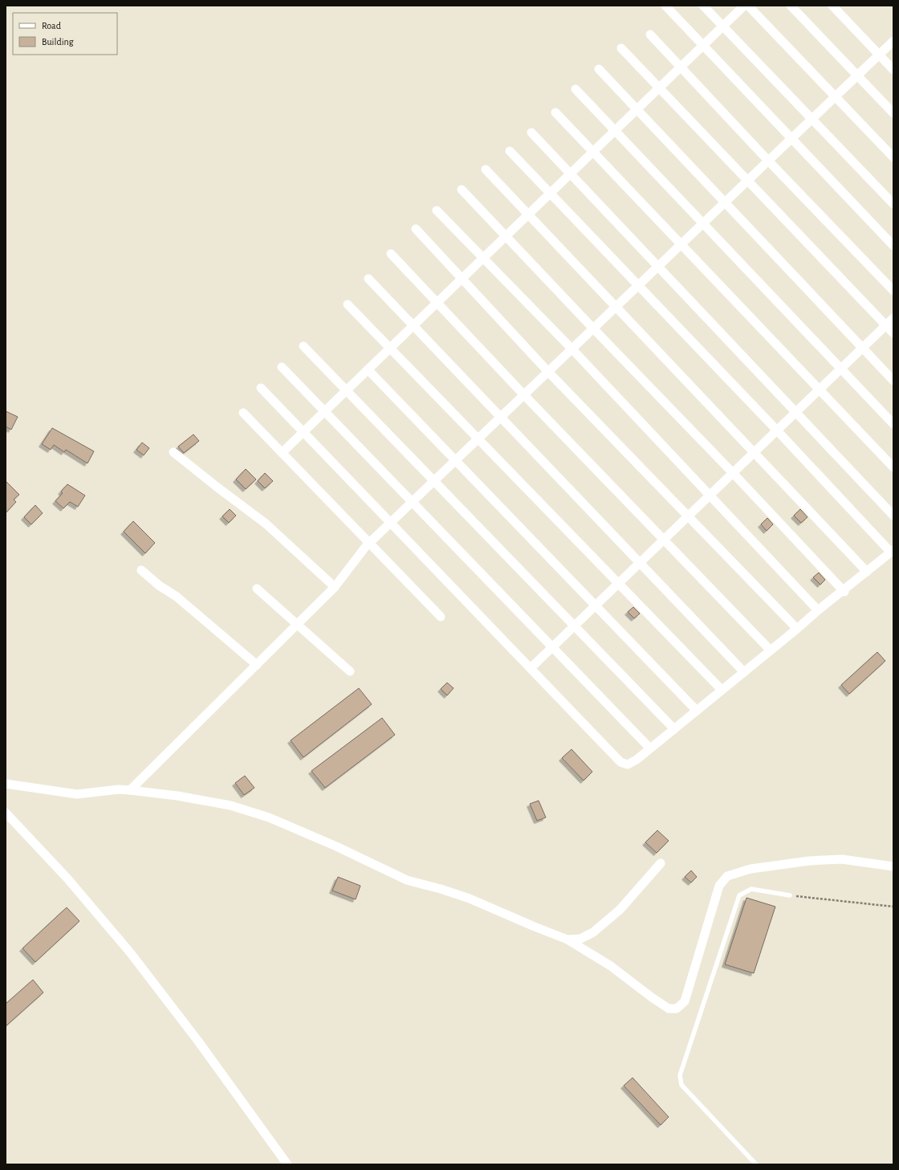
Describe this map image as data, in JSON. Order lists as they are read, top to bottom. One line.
{"legend":["Road","Building"]}
